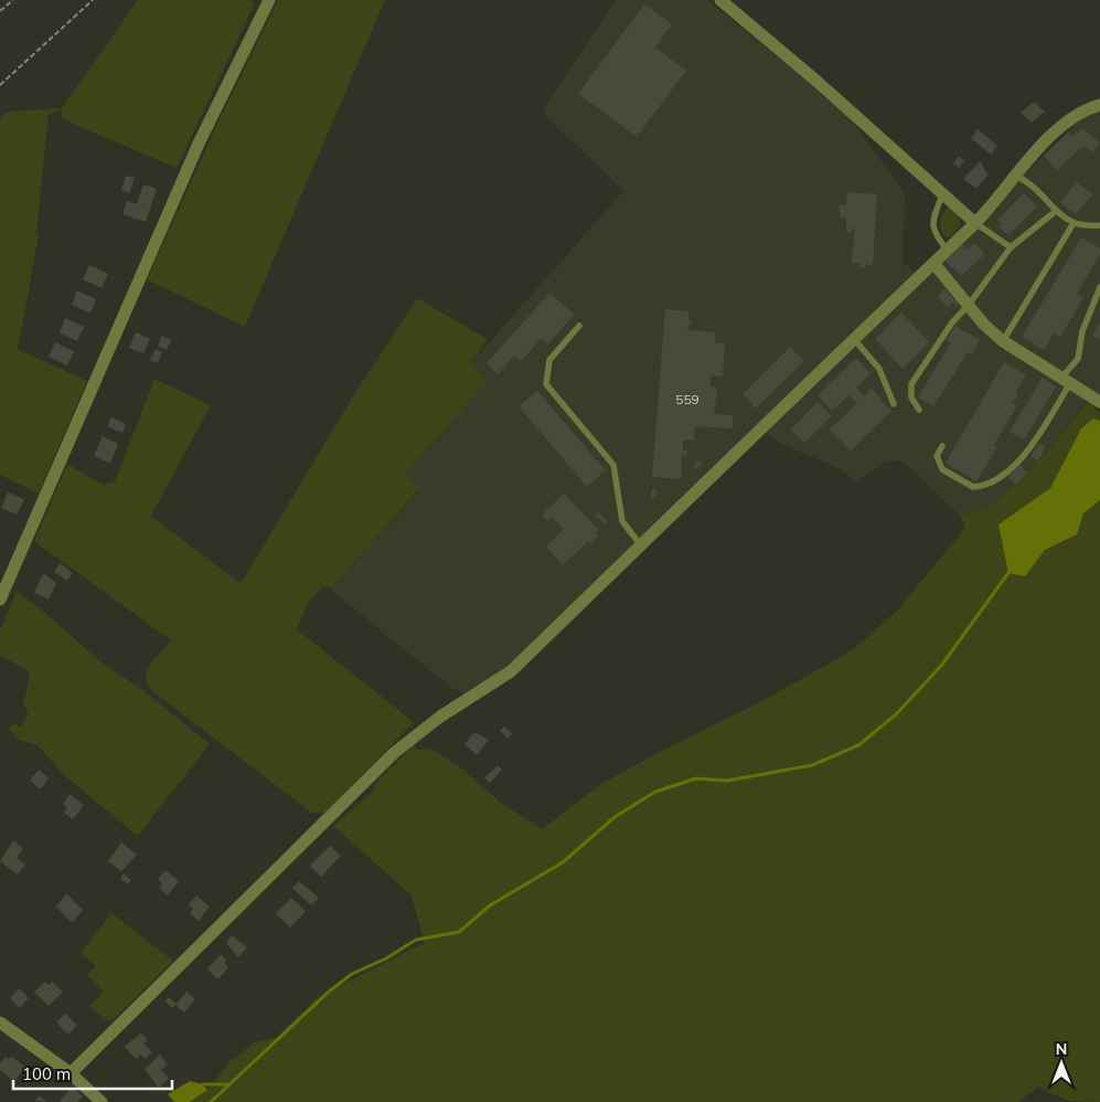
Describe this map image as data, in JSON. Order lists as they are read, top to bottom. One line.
{"house_numbers":["559"],"scale_bar":"100 m","north":"top"}
